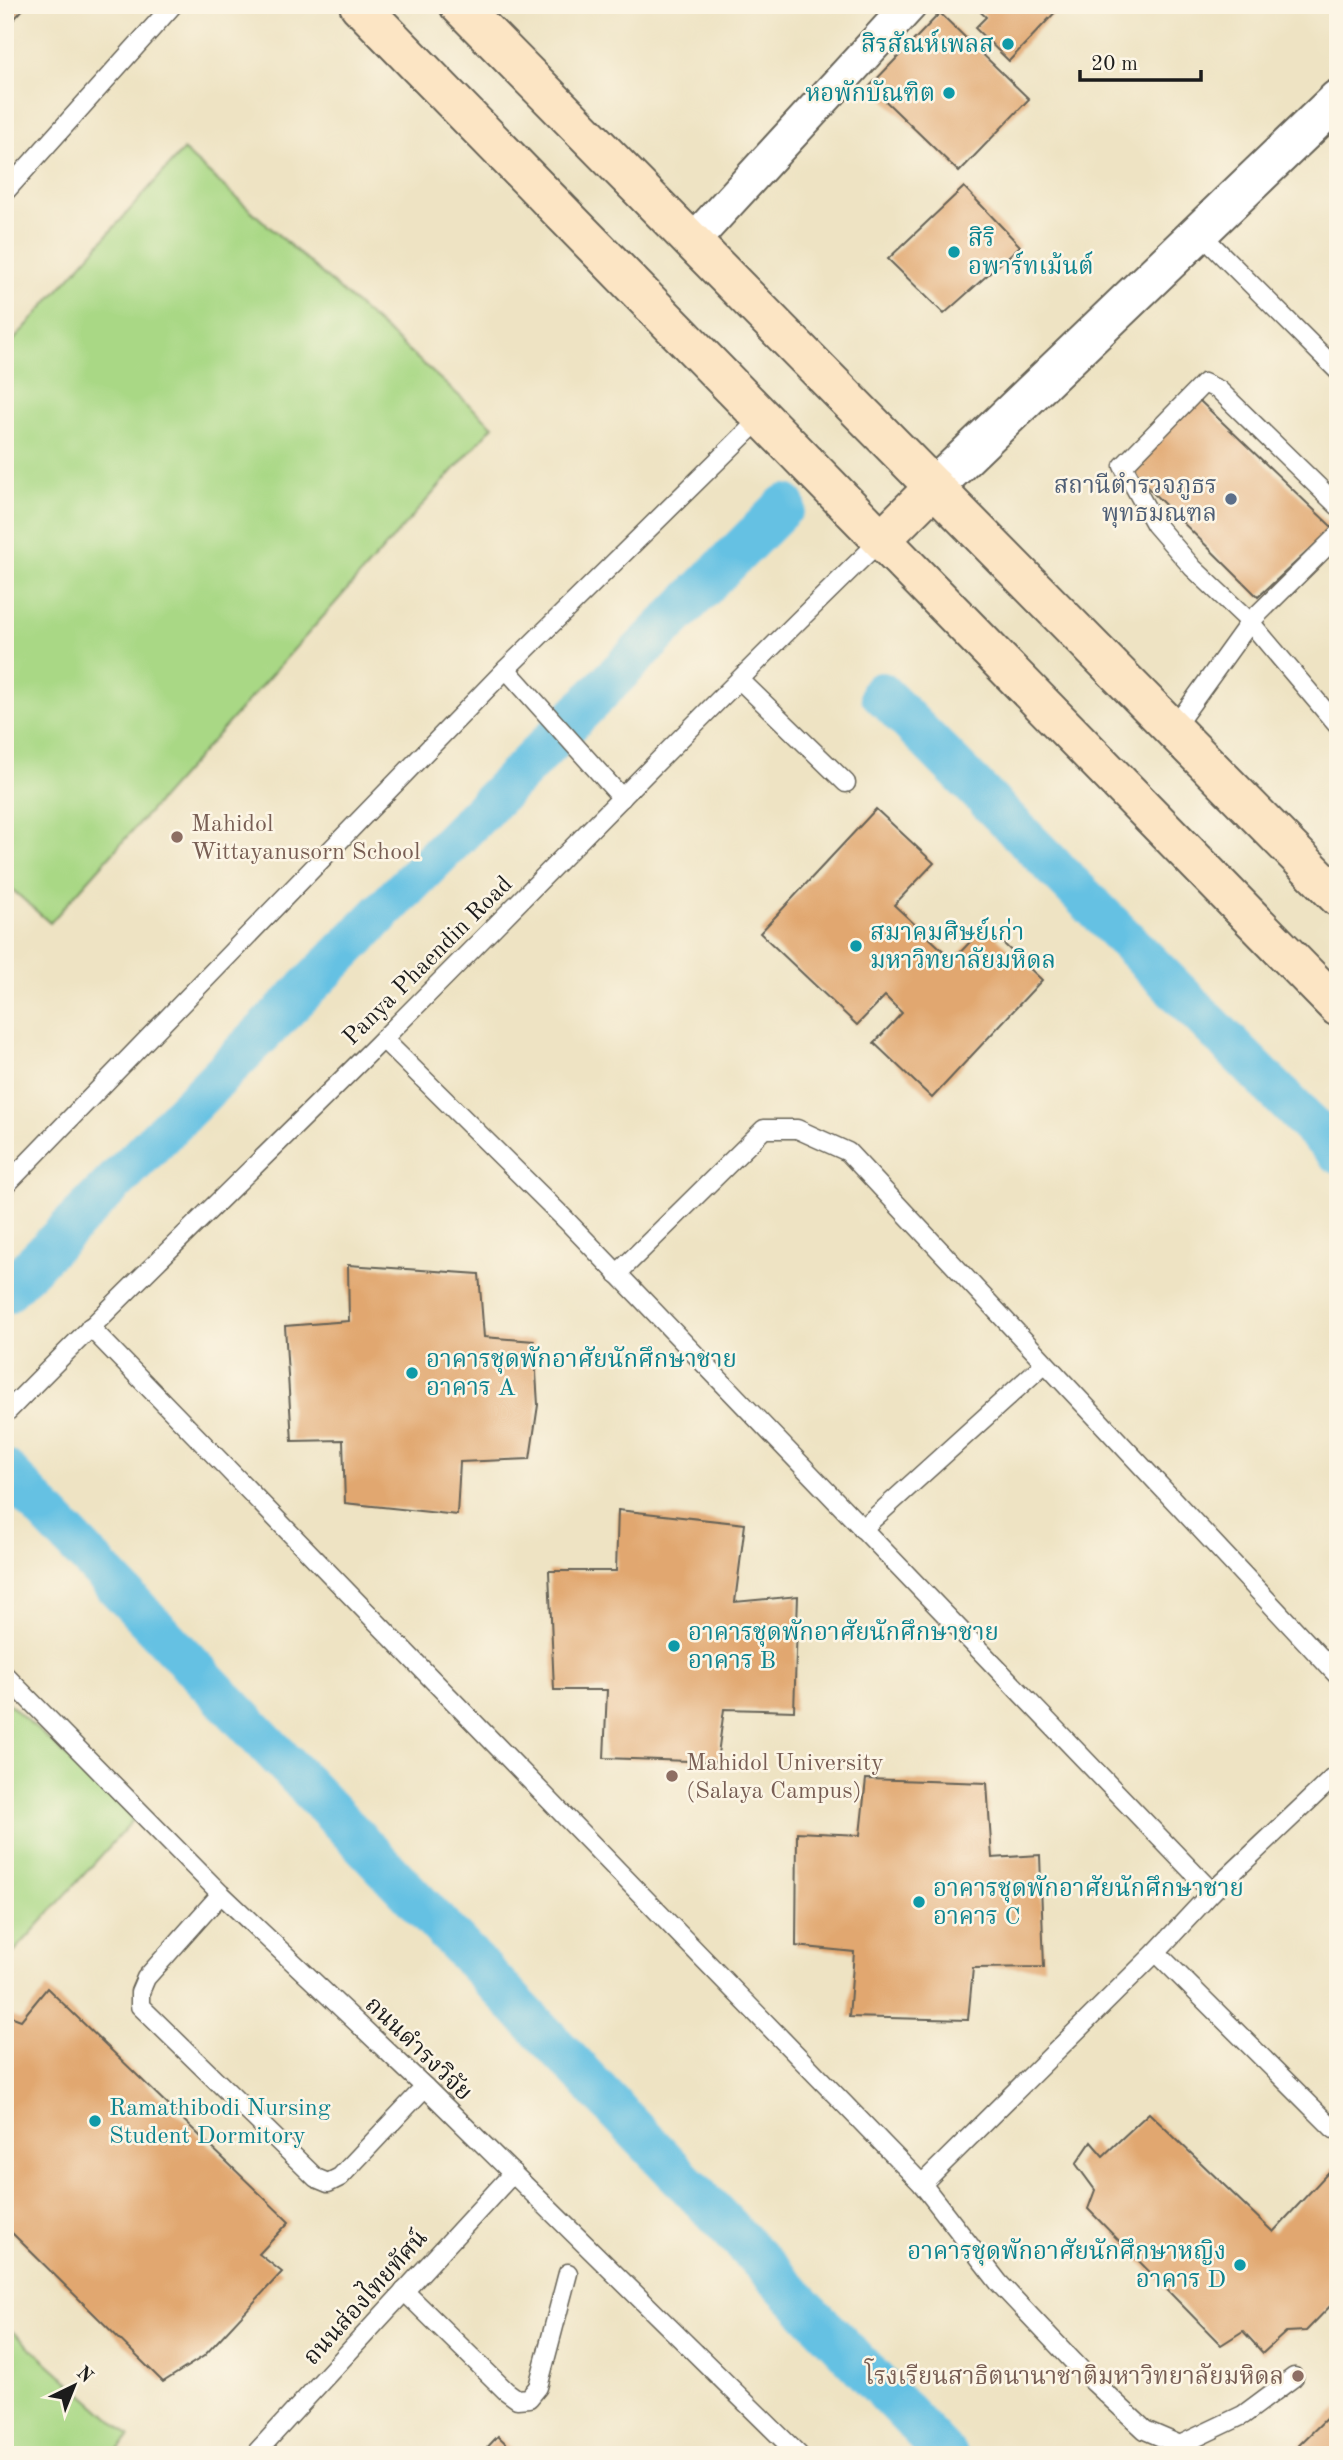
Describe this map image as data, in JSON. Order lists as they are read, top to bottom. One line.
{"streets":{"lane":["Panya Phaendin Road","ถนนดำรงวิจัย","ถนนส่องไทยทัศน์"]},"crossings":[["ถนนดำรงวิจัย","ถนนส่องไทยทัศน์"]],"places":["สิรสัณห์เพลส","หอพักบัณฑิต","สิริ อพาร์ทเม้นต์","สถานีตำรวจภูธร พุทธมณฑล","Mahidol Wittayanusorn School","สมาคมศิษย์เก่า มหาวิทยาลัยมหิดล","อาคารชุดพักอาศัยนักศึกษาชาย อาคาร A","อาคารชุดพักอาศัยนักศึกษาชาย อาคาร B","Mahidol University (Salaya Campus)","อาคารชุดพักอาศัยนักศึกษาชาย อาคาร C","Ramathibodi Nursing Student Dormitory","อาคารชุดพักอาศัยนักศึกษาหญิง อาคาร D","โรงเรียนสาธิตนานาชาติมหาวิทยาลัยมหิดล"],"scale_bar":"20 m","north":"top right"}
